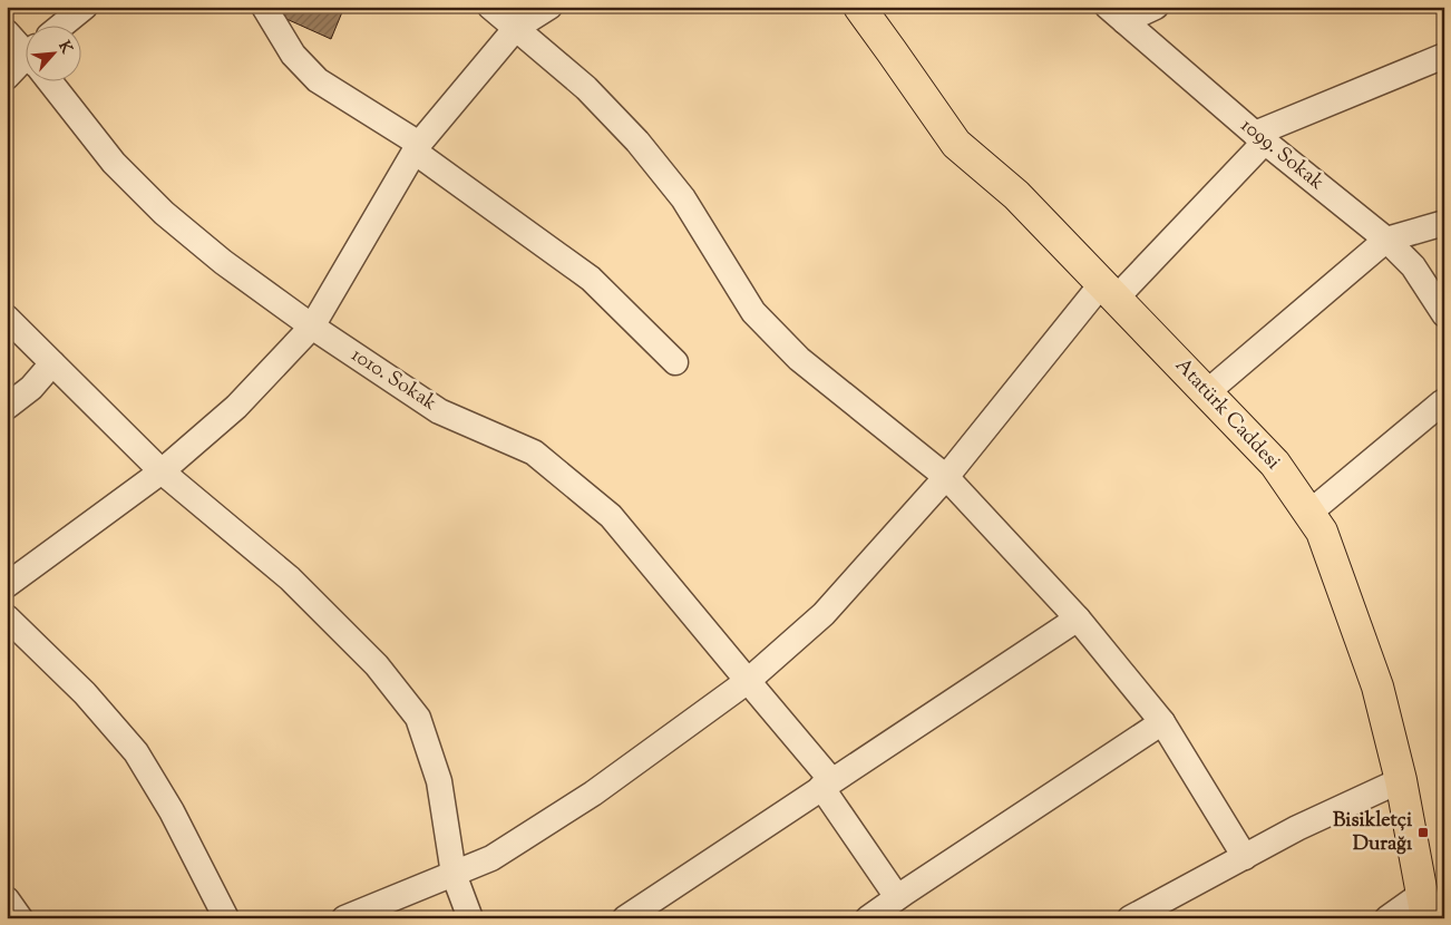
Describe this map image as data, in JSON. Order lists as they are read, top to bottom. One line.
{"streets":{"main road":["Atatürk Caddesi"],"street":["1099. Sokak","1010. Sokak"]},"places":{"transit":["Bisikletçi Durağı"]},"north":"top right"}
